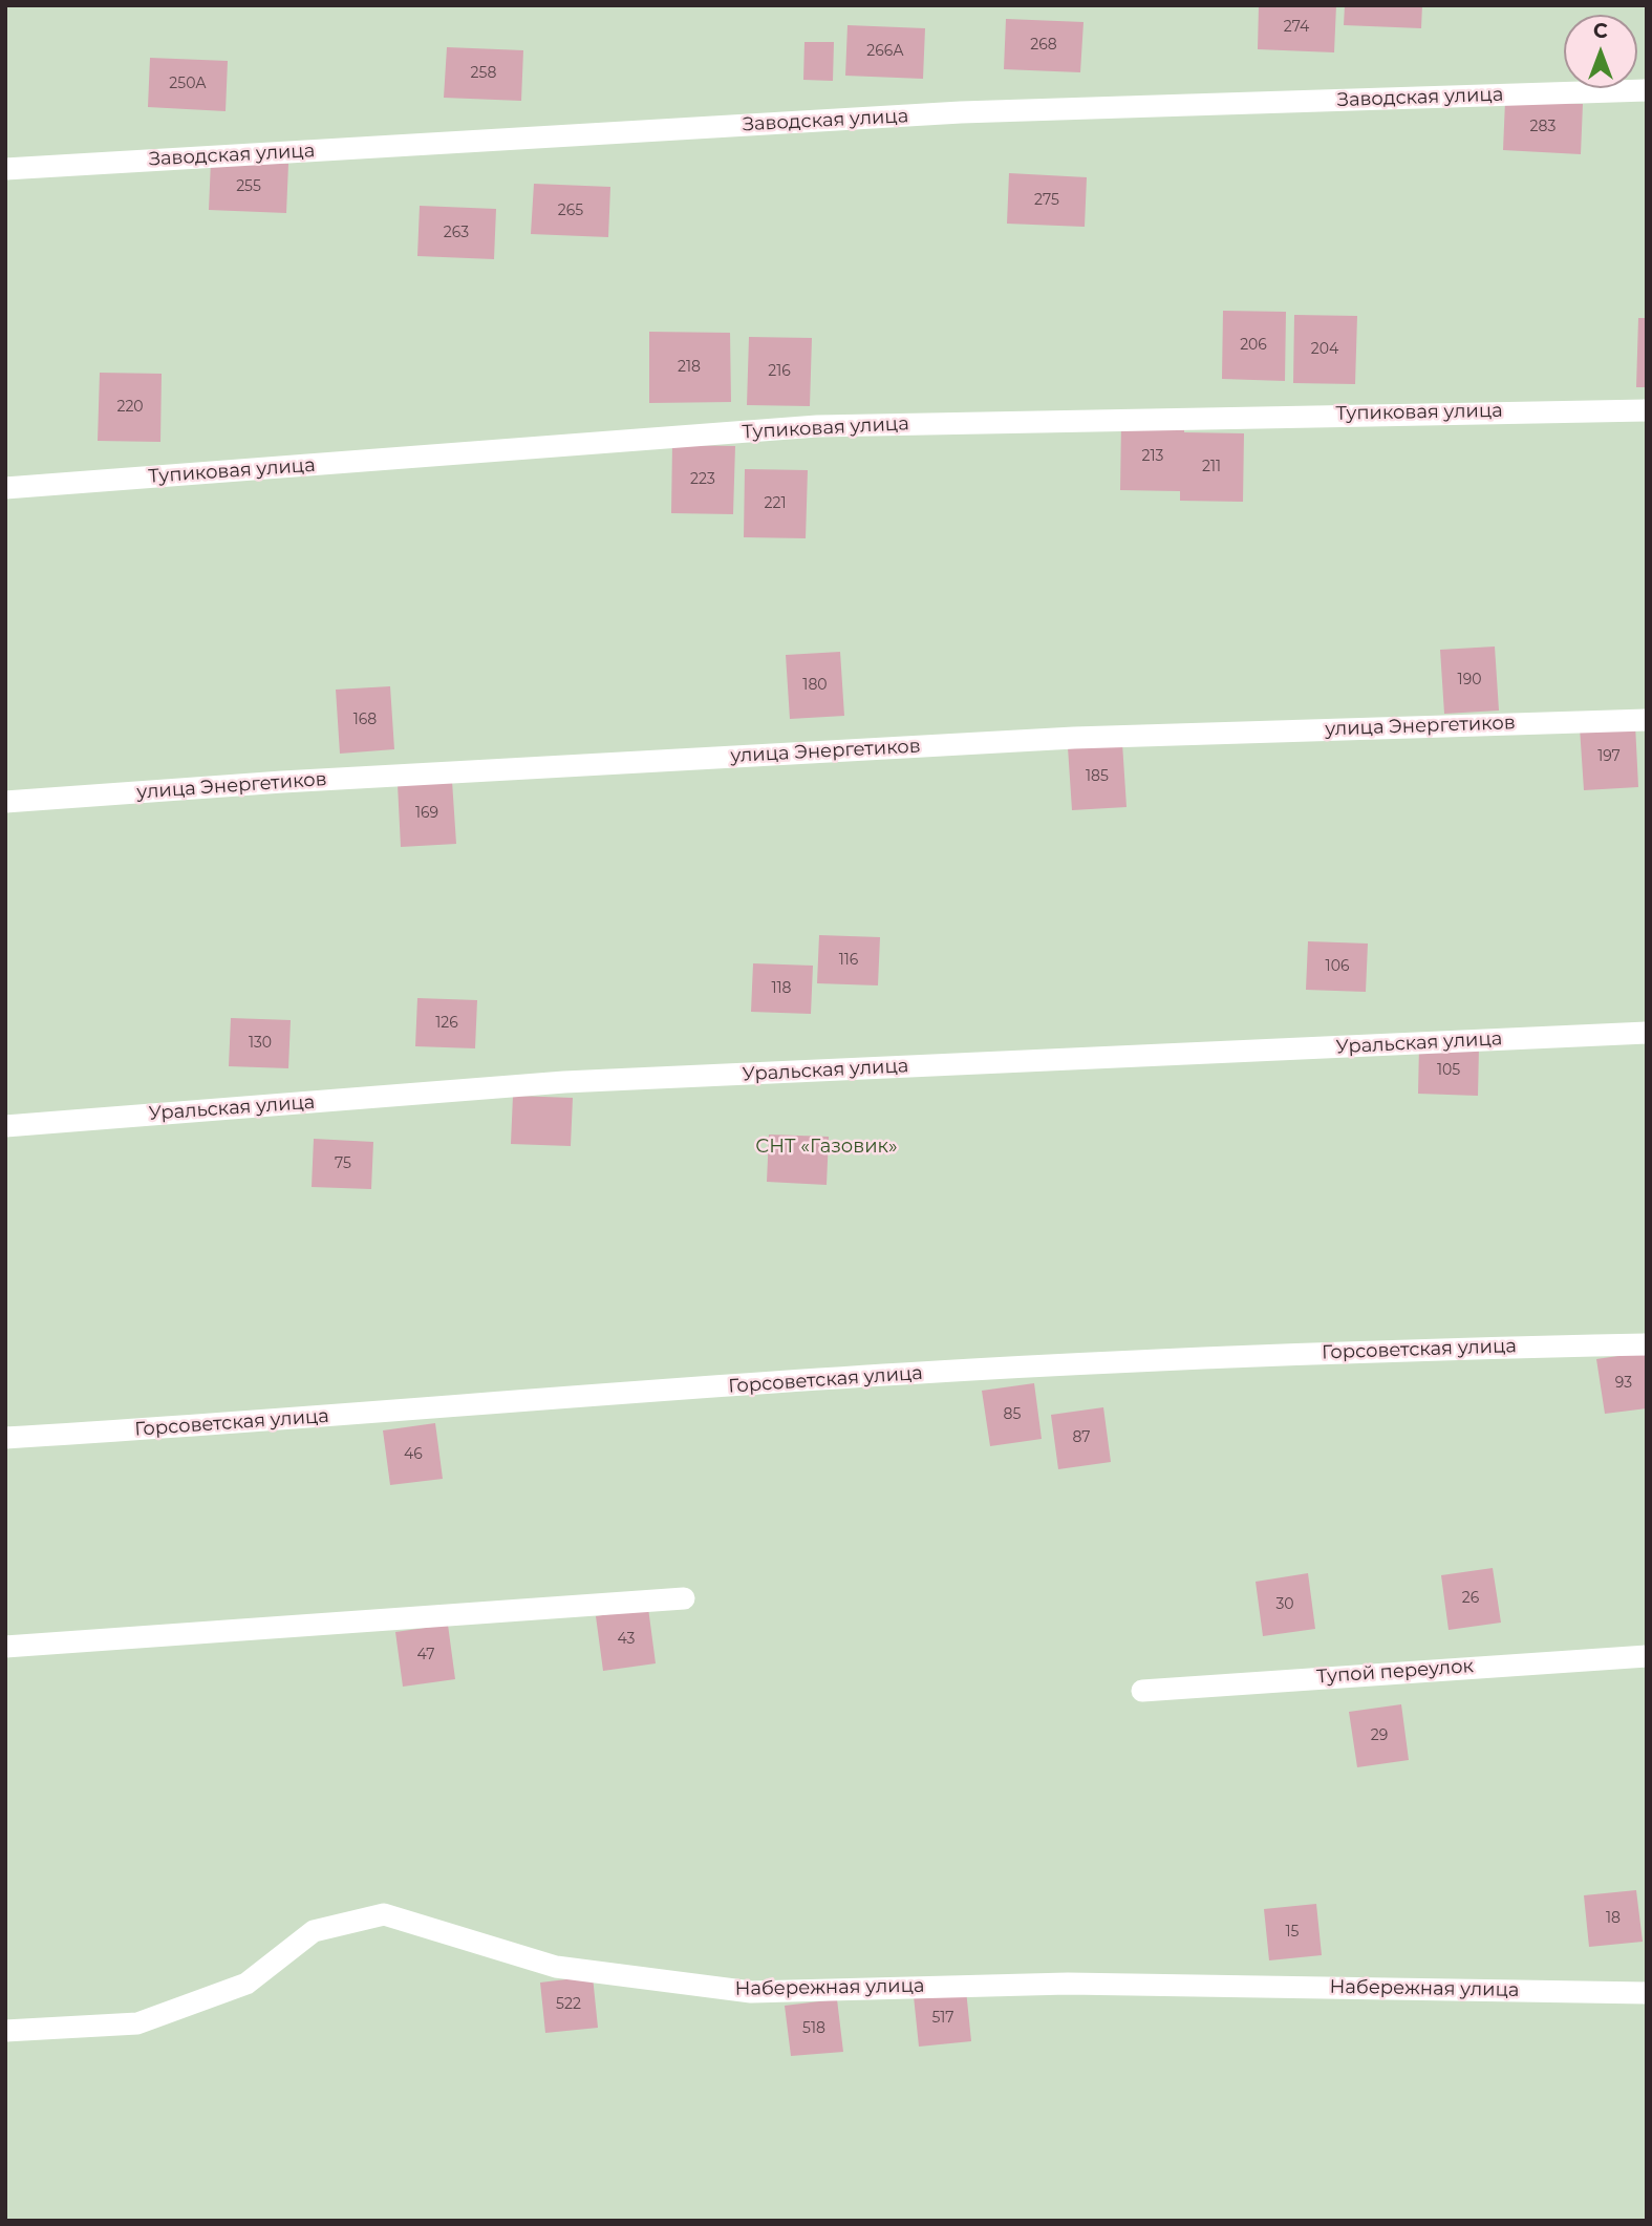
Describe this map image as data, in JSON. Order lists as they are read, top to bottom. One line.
{"streets":{"lane":["Заводская улица","Тупиковая улица","улица Энергетиков","Уральская улица","Горсоветская улица","Тупой переулок","Набережная улица"]},"parks":["СНТ «Газовик»"],"house_numbers":["274","268","266А","258","250А","283","255","275","265","263","206","204","218","216","220","213","211","223","221","190","180","168","197","185","169","116","106","118","126","130","105","75","93","85","87","46","26","30","43","47","29","18","15","522","517","518"],"north":"top"}
